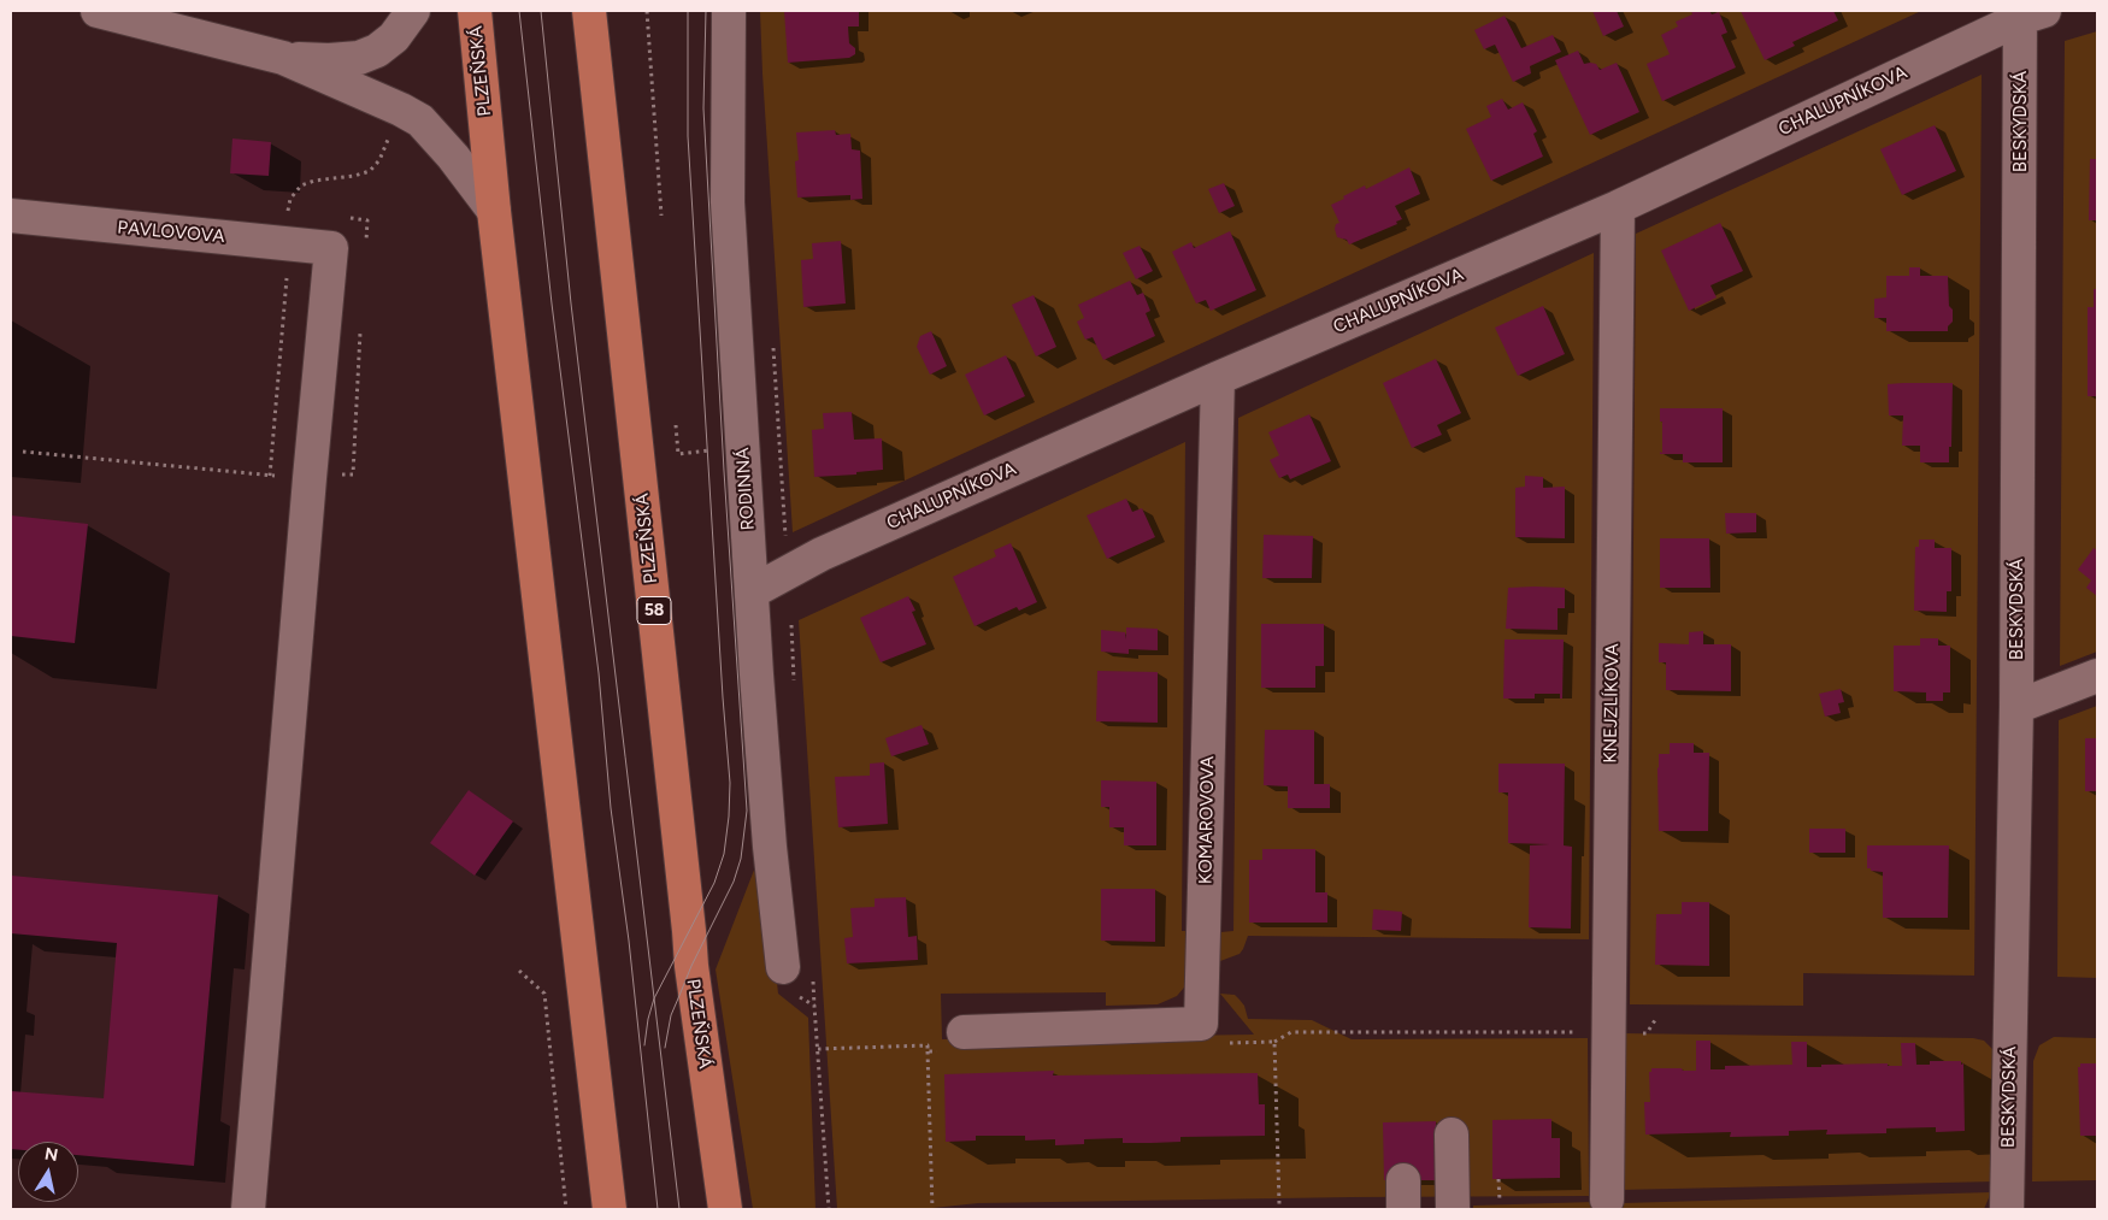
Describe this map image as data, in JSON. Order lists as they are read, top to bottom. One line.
{"streets":{"main road":["PLZEŇSKÁ","58"],"street":["CHALUPNÍKOVA","BESKYDSKÁ","PAVLOVOVA","RODINNÁ","KNEJZLÍKOVA","KOMAROVOVA"]},"crossings":[["CHALUPNÍKOVA","BESKYDSKÁ"],["CHALUPNÍKOVA","RODINNÁ"],["CHALUPNÍKOVA","KNEJZLÍKOVA"],["CHALUPNÍKOVA","KOMAROVOVA"]],"north":"top"}
